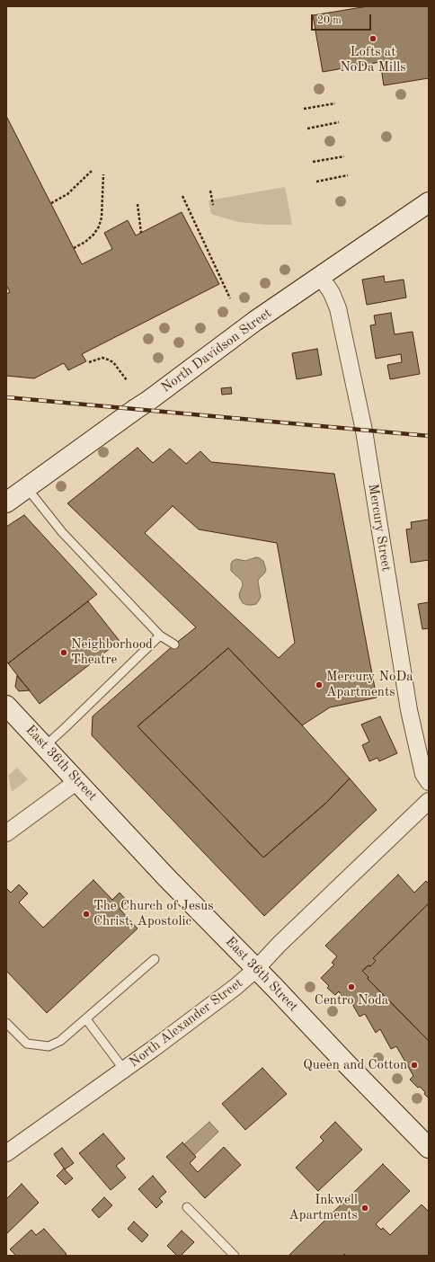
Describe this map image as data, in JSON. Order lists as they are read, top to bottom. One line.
{"streets":{"street":["North Davidson Street","Mercury Street","East 36th Street","North Alexander Street"]},"crossings":[["North Davidson Street","Mercury Street"],["East 36th Street","North Alexander Street"]],"places":["Lofts at NoDa Mills","Neighborhood Theatre","Mercury NoDa Apartments","The Church of Jesus Christ, Apostolic","Centro Noda","Queen and Cotton","Inkwell Apartments"],"scale_bar":"20 m"}
